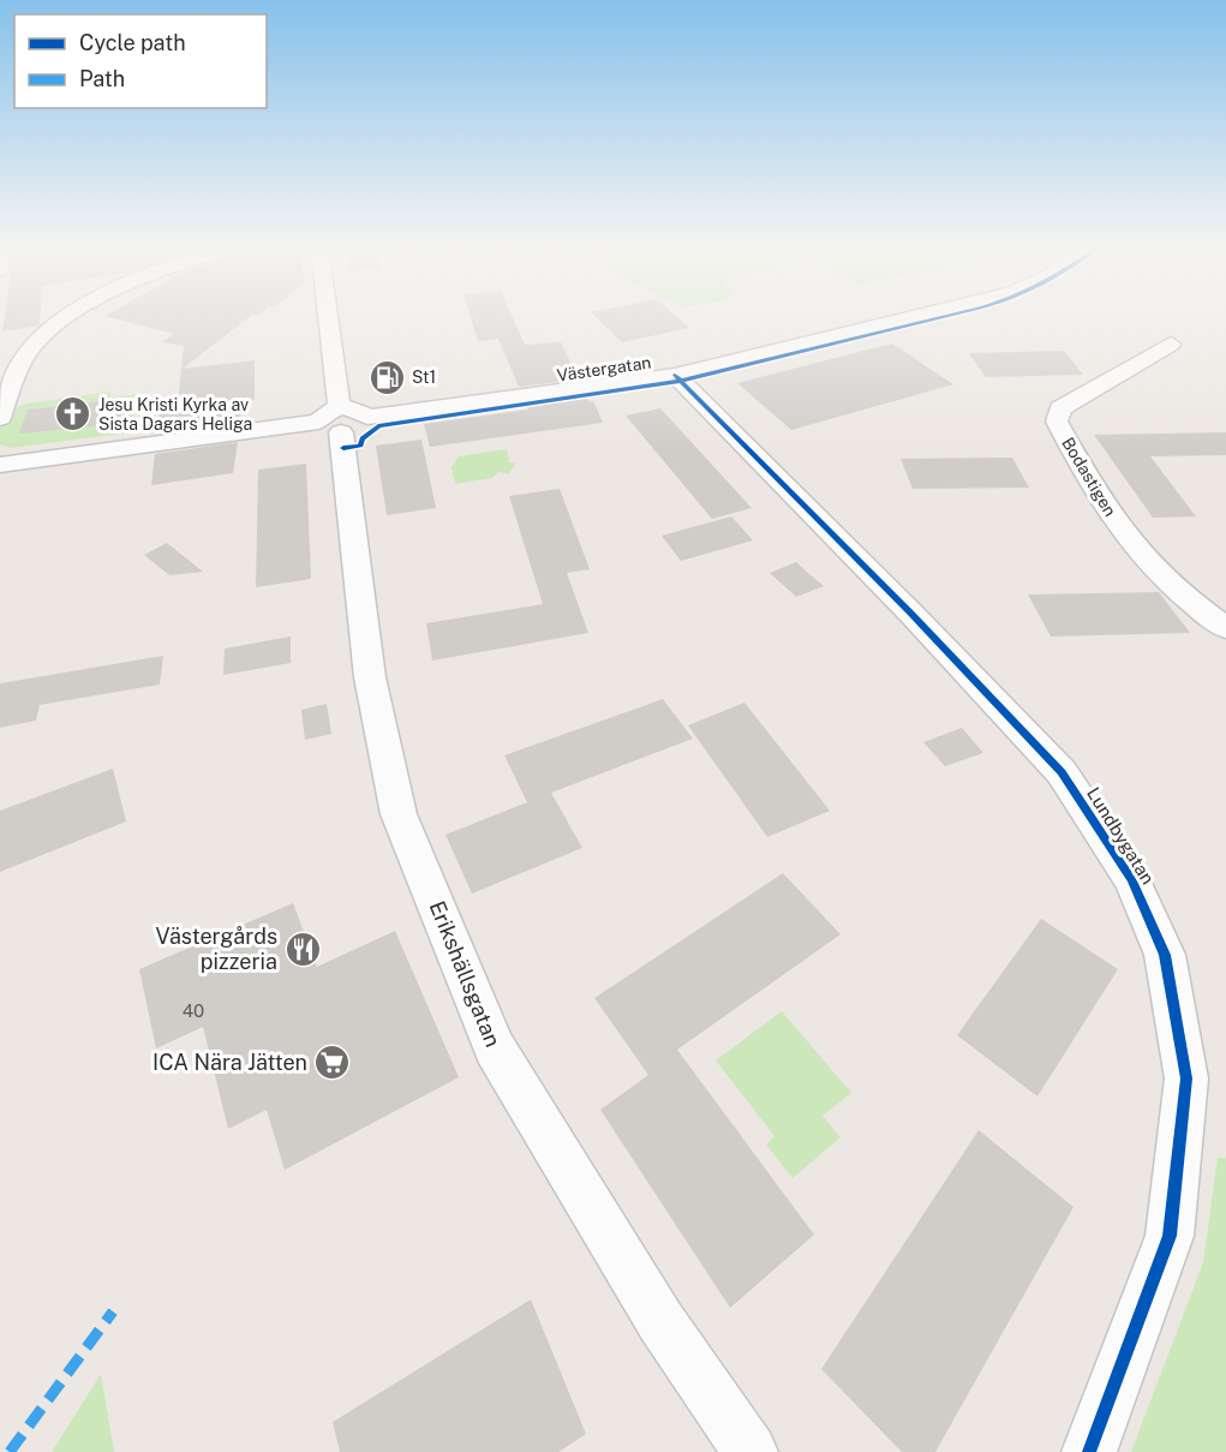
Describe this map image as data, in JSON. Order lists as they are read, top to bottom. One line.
{"streets":{"street":["Västergatan","Bodastigen","Lundbygatan","Erikshällsgatan"]},"crossings":[["Västergatan","Lundbygatan"],["Västergatan","Erikshällsgatan"]],"places":{"fuel station":["St1"],"church":["Jesu Kristi Kyrka av Sista Dagars Heliga"],"restaurant":["Västergårds pizzeria"],"supermarket":["ICA Nära Jätten"]},"house_numbers":["40"],"legend":["Cycle path","Path"]}
